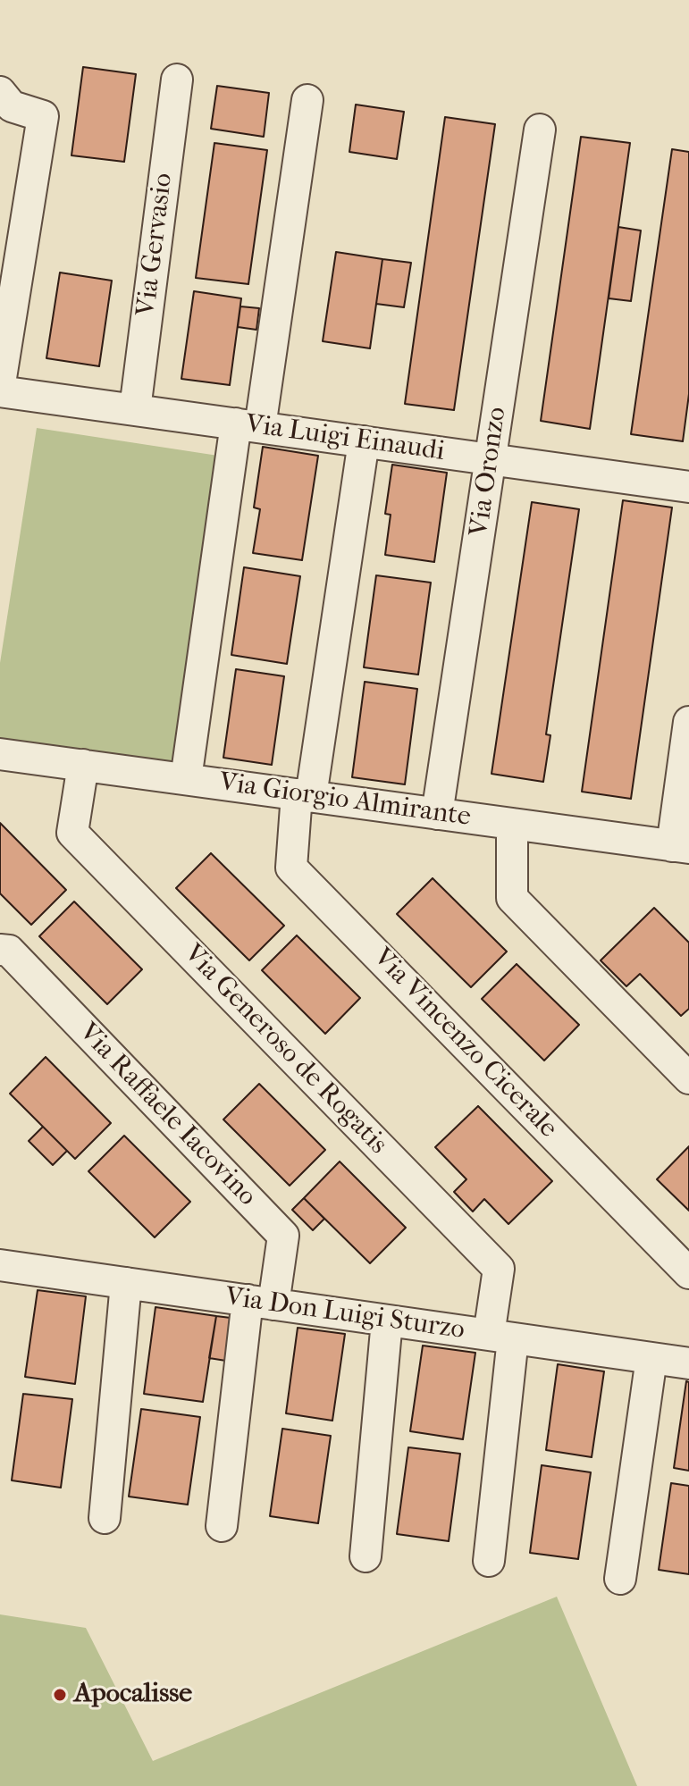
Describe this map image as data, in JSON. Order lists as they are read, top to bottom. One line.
{"streets":{"street":["Via Gervasio","Via Luigi Einaudi","Via Oronzo","Via Giorgio Almirante","Via Vincenzo Cicerale","Via Generoso de Rogatis","Via Raffaele Iacovino","Via Don Luigi Sturzo"]},"crossings":[["Via Gervasio","Via Luigi Einaudi"],["Via Luigi Einaudi","Via Oronzo"],["Via Luigi Einaudi","Via Vincenzo Cicerale"],["Via Oronzo","Via Giorgio Almirante"],["Via Giorgio Almirante","Via Vincenzo Cicerale"],["Via Giorgio Almirante","Via Generoso de Rogatis"],["Via Generoso de Rogatis","Via Don Luigi Sturzo"],["Via Raffaele Iacovino","Via Don Luigi Sturzo"]],"places":["Apocalisse"]}
